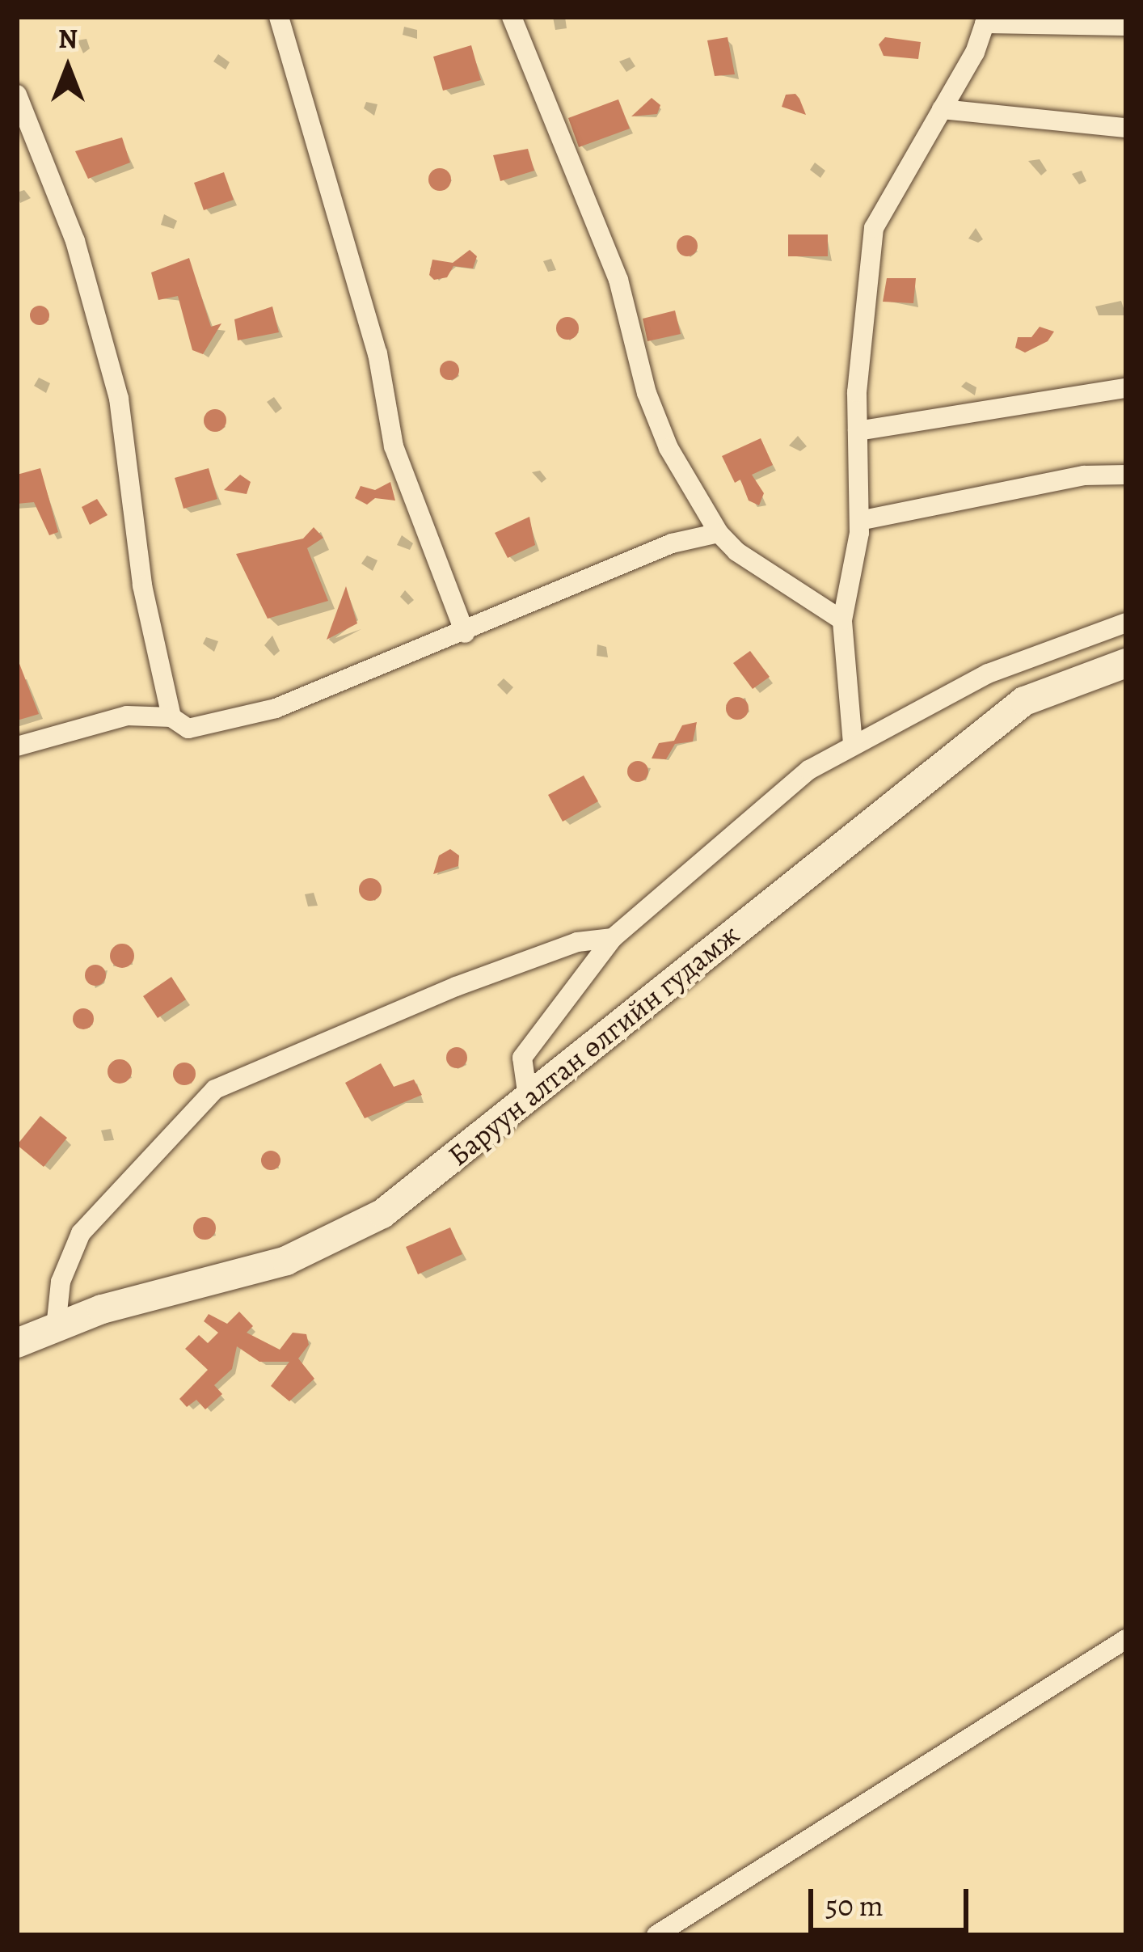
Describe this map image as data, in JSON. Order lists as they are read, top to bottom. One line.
{"streets":{"main road":["Баруун алтан өлгийн гудамж"]},"scale_bar":"50 m","north":"top"}
